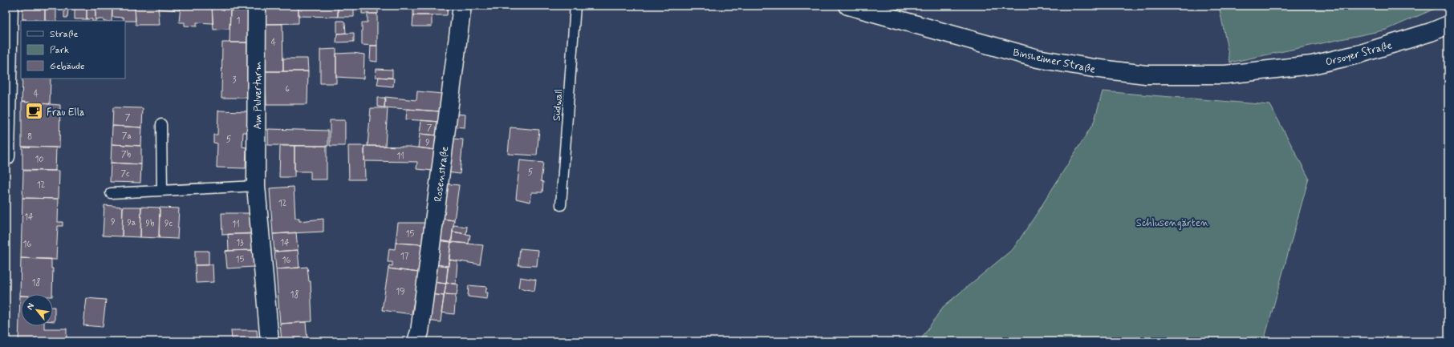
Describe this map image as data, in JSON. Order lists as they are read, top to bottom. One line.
{"streets":{"main road":["Orsoyer Straße","Binsheimer Straße","Am Pulverturm","Rosenstraße"],"lane":["Südwall"]},"crossings":[["Orsoyer Straße","Binsheimer Straße"]],"parks":["Schlusengärten"],"places":{"cafe":["Frau Ella"]},"house_numbers":["1","4","3","6","4","7","7","7a","8","5","9","7b","11","10","5","7c","12","12","14","9","9a","9b","9c","11","15","13","14","16","17","15","16","18","19","18"],"legend":["Straße","Park","Gebäude"],"north":"top left"}
